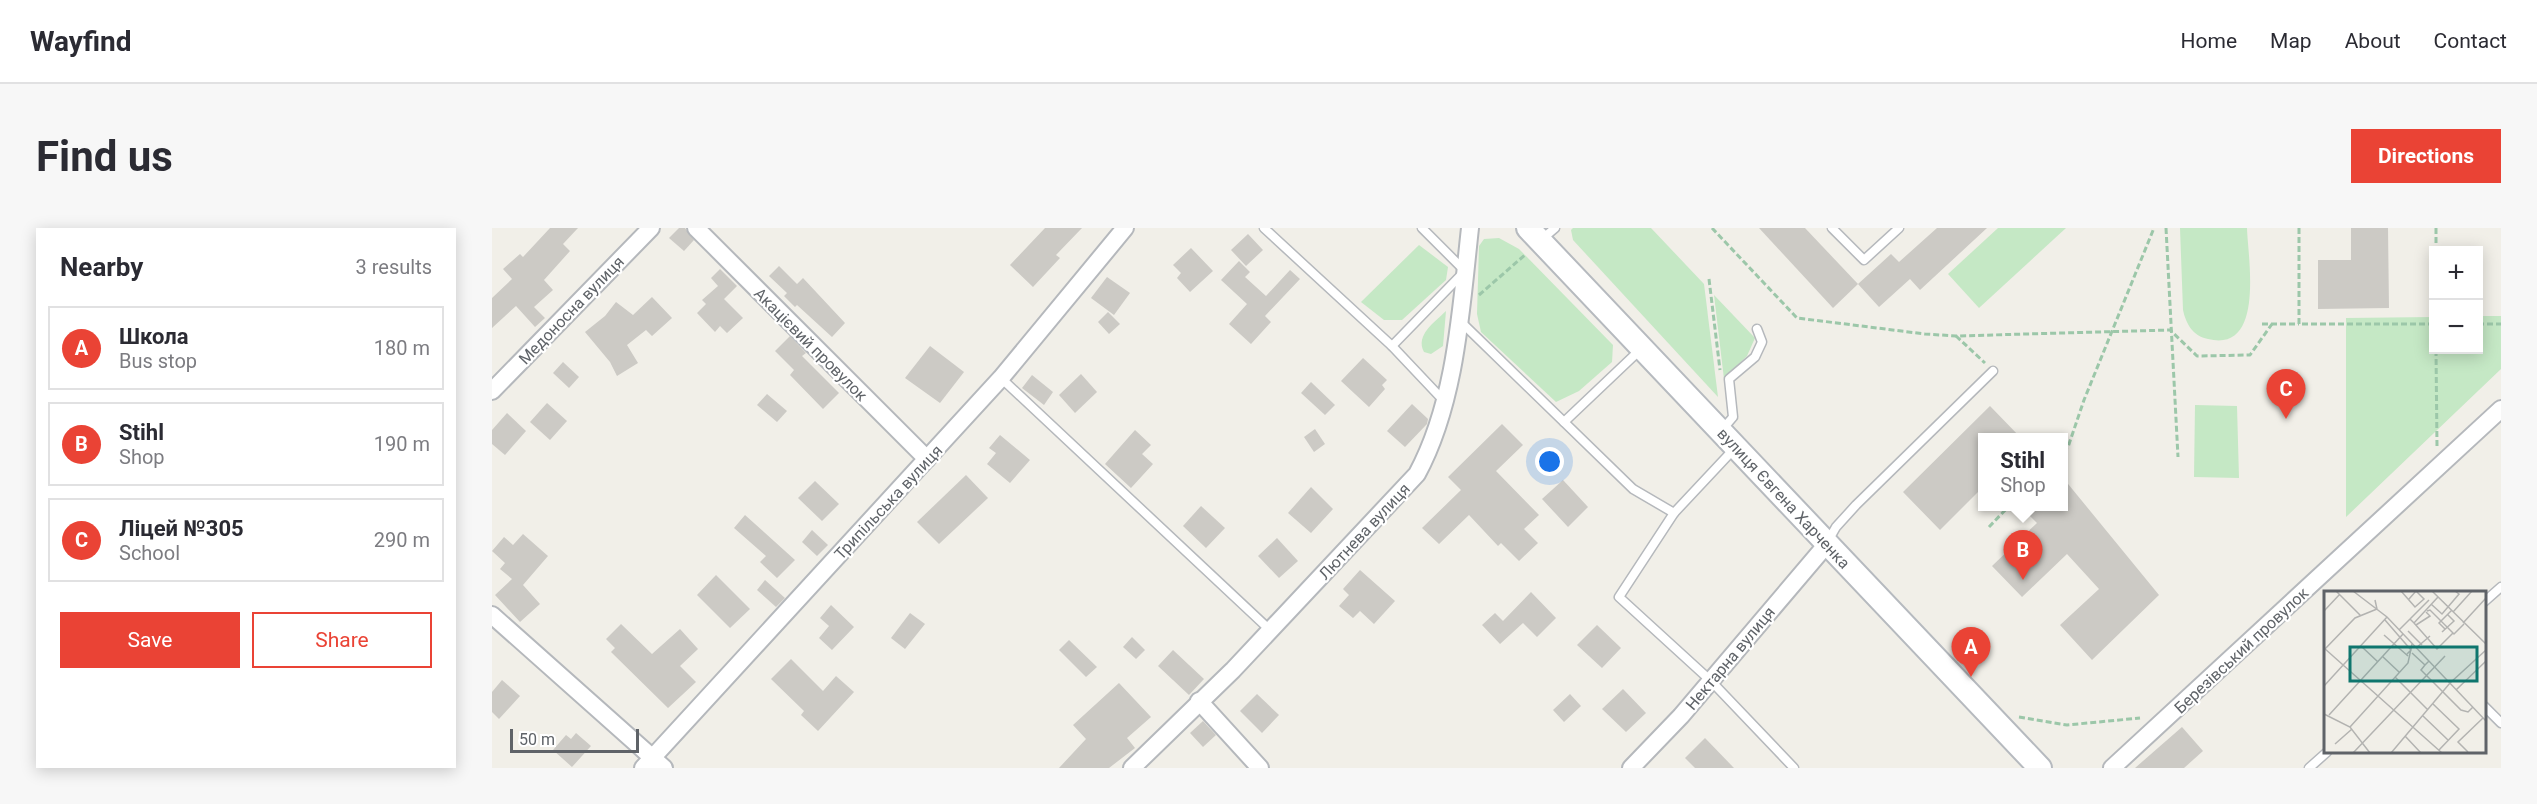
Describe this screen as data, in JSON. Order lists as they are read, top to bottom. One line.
{"streets":{"main road":["вулиця Євгена Харченка"],"street":["Медоносна вулиця","Акацієвий провулок","Трипільська вулиця","Лютнева вулиця","Березівський провулок","Нектарна вулиця"]},"crossings":[["Акацієвий провулок","Трипільська вулиця"],["вулиця Євгена Харченка","Нектарна вулиця"]],"scale_bar":"50 m","page":{"header":"Wayfind","nav":["Home","Map","About","Contact"],"buttons":["Directions",["Save","Share"]],"title":"Find us","heading":["Nearby","3 results"],"map_buttons":["+","−"],"list":[{"mark":"A","name":"Школа","note":"Bus stop","value":"180 m"},{"mark":"B","name":"Stihl","note":"Shop","value":"190 m"},{"mark":"C","name":"Ліцей №305","note":"School","value":"290 m"}],"pins":["C","B","A"],"popup":["Stihl","Shop"],"scale":"50 m"}}
